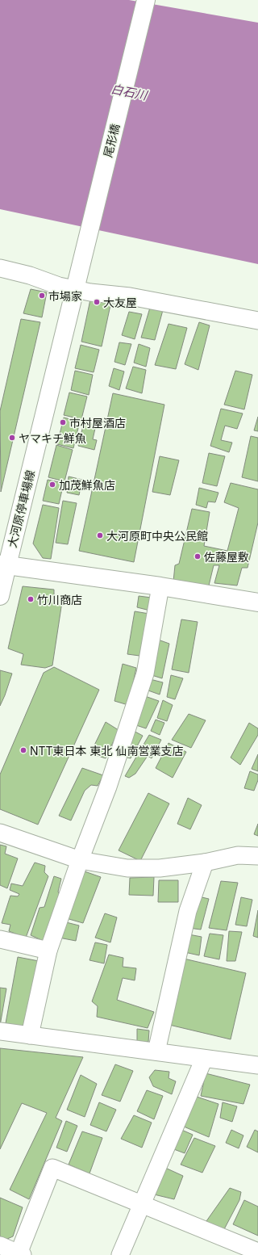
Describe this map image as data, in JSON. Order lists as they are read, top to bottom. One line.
{"streets":{"main road":["尾形橋","大河原停車場線"]},"crossings":[["尾形橋","大河原停車場線"]],"water":["白石川"],"places":["市場家","大友屋","市村屋酒店","ヤマキチ鮮魚","加茂鮮魚店","大河原町中央公民館","佐藤屋敷","竹川商店","NTT東日本 東北 仙南営業支店"]}
